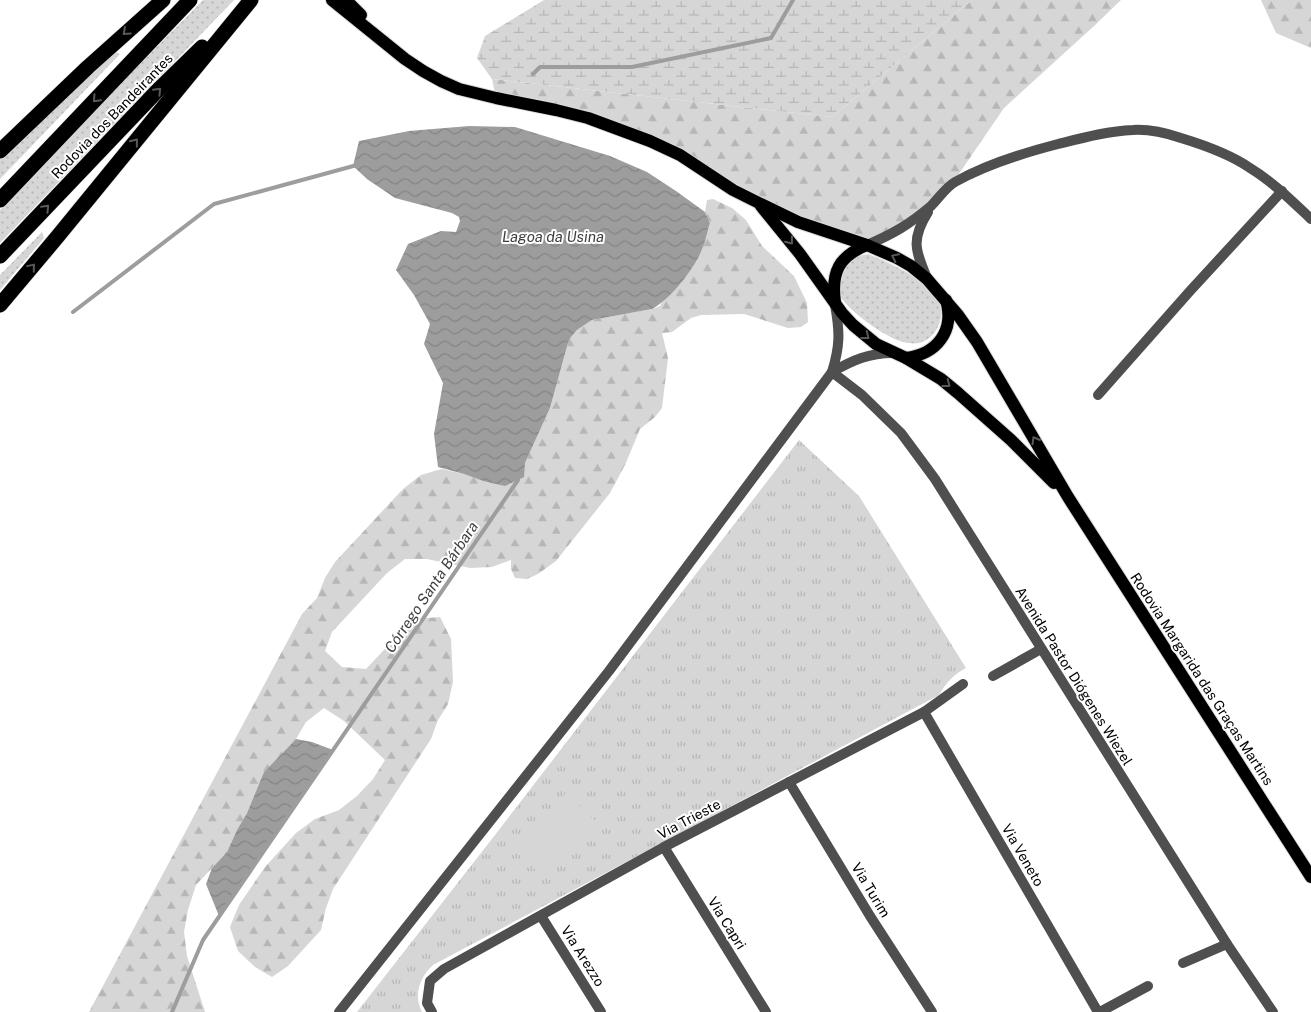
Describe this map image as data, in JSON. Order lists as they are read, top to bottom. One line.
{"streets":{"highway":["Rodovia dos Bandeirantes"],"main road":["Rodovia Margarida das Graças Martins"],"street":["Avenida Pastor Diógenes Wiezel","Via Trieste","Via Veneto","Via Turim","Via Capri","Via Arezzo"]},"crossings":[["Via Trieste","Via Veneto"],["Via Trieste","Via Turim"],["Via Trieste","Via Capri"],["Via Trieste","Via Arezzo"]],"water":["Lagoa da Usina","Córrego Santa Bárbara"]}
